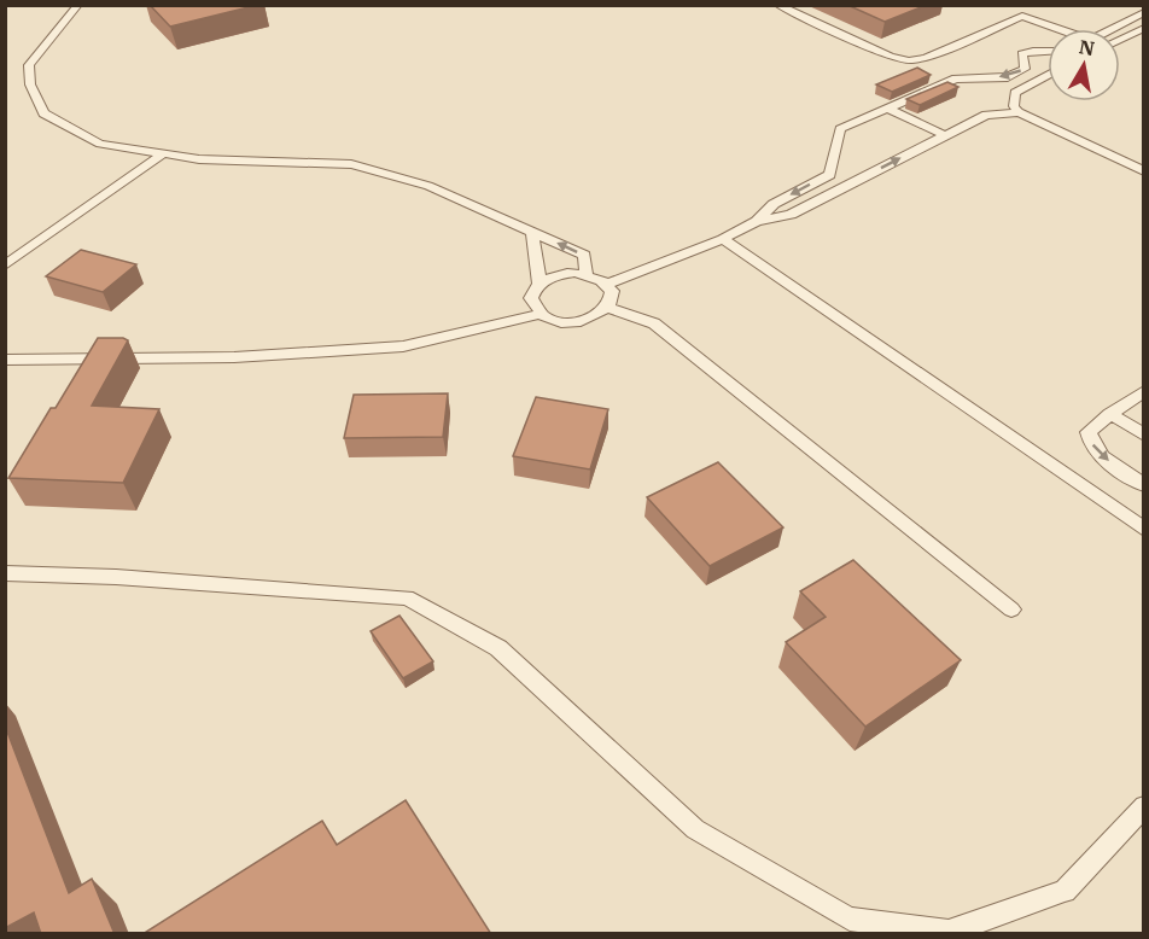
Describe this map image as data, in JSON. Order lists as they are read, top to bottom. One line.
{"north":"top"}
